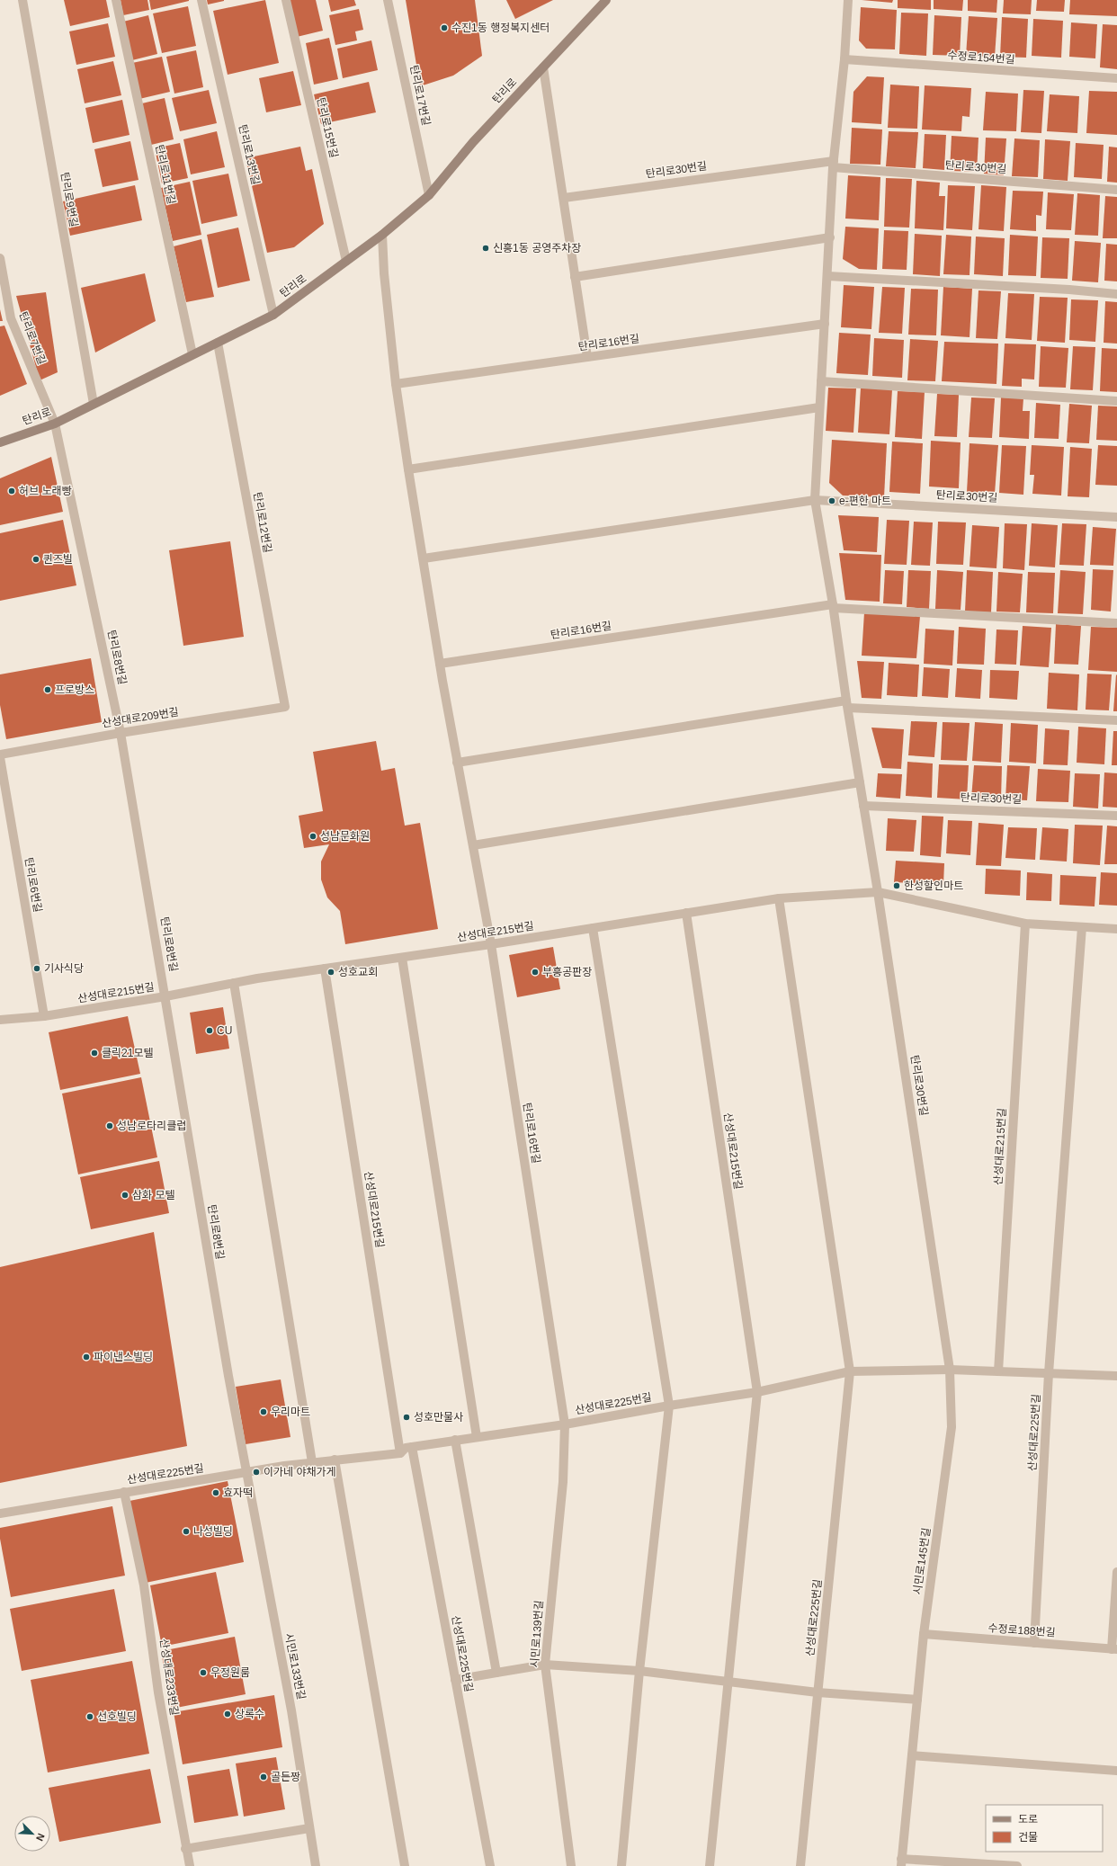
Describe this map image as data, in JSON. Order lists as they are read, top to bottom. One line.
{"streets":{"main road":["탄리로"],"street":["수정로154번길","탄리로17번길","탄리로15번길","탄리로13번길","탄리로30번길","탄리로11번길","탄리로9번길","탄리로7번길","탄리로16번길","탄리로12번길","탄리로8번길","산성대로209번길","탄리로6번길","산성대로215번길","산성대로225번길","시민로145번길","수정로188번길","시민로139번길","시민로133번길","산성대로233번길"]},"crossings":[["수정로154번길","탄리로30번길"],["탄리로","탄리로17번길"],["탄리로","탄리로15번길"],["탄리로","탄리로13번길"],["탄리로","탄리로11번길"],["탄리로","탄리로9번길"],["탄리로","탄리로7번길"],["탄리로","탄리로16번길"],["탄리로","탄리로12번길"],["탄리로","탄리로8번길"],["탄리로30번길","탄리로16번길"],["탄리로30번길","산성대로215번길"],["탄리로30번길","산성대로225번길"],["탄리로30번길","시민로145번길"],["탄리로7번길","탄리로8번길"],["탄리로16번길","산성대로215번길"],["탄리로16번길","산성대로225번길"],["탄리로16번길","시민로139번길"],["탄리로12번길","산성대로209번길"],["탄리로8번길","산성대로209번길"],["탄리로8번길","산성대로215번길"],["탄리로8번길","산성대로225번길"],["탄리로8번길","시민로133번길"],["산성대로209번길","탄리로6번길"],["탄리로6번길","산성대로215번길"],["산성대로215번길","산성대로225번길"],["산성대로225번길","시민로145번길"],["산성대로225번길","수정로188번길"],["산성대로225번길","시민로139번길"],["산성대로225번길","시민로133번길"],["산성대로225번길","산성대로233번길"],["시민로145번길","수정로188번길"]],"places":["수진1동 행정복지센터","신흥1동 공영주차장","허브 노래빵","e-편한 마트","퀸즈빌","프로방스","성남문화원","한성할인마트","기사식당","성호교회","부흥공판장","CU","클릭21모텔","성남로타리클럽","삼화 모텔","파이낸스빌딩","우리마트","성호만물사","이가네 야채가게","효자떡","나성빌딩","우정원룸","상록수","선호빌딩","골든짱"],"legend":["도로","건물"],"north":"bottom right"}
